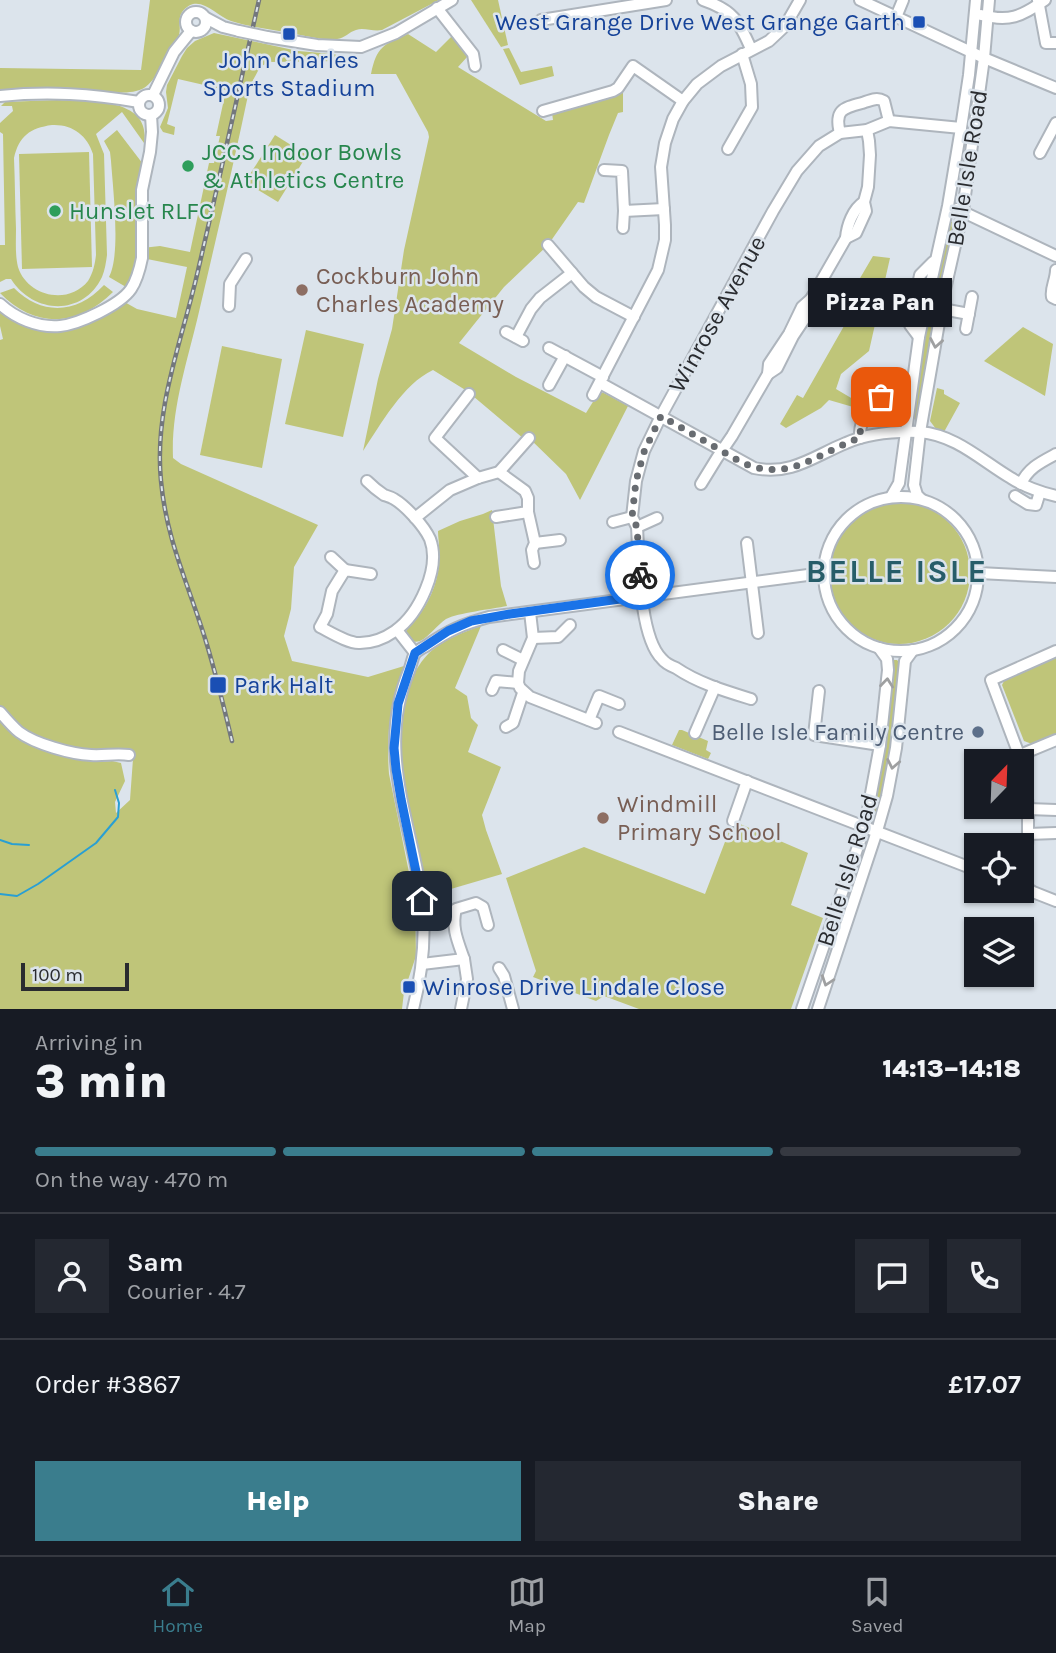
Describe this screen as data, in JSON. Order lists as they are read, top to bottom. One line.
{"streets":{"street":["Belle Isle Road","Winrose Avenue"]},"districts":["BELLE ISLE"],"places":{"transit":["West Grange Drive West Grange Garth","John Charles Sports Stadium","Park Halt","Winrose Drive Lindale Close"],"other":["JCCS Indoor Bowls & Athletics Centre","Hunslet RLFC","Cockburn John Charles Academy","Pizza Pan","Belle Isle Family Centre","Windmill Primary School"]},"scale_bar":"100 m","north":"top right","page":{"bubble":"Pizza Pan","scale":"100 m","heading":["3 min","Arriving in","14:13–14:18"],"panel":["Sam","Courier · 4.7","Order #3867","£17.07"],"bar":"On the way · 470 m","buttons":["Help","Share"],"tabs":["Home","Map","Saved"]}}
